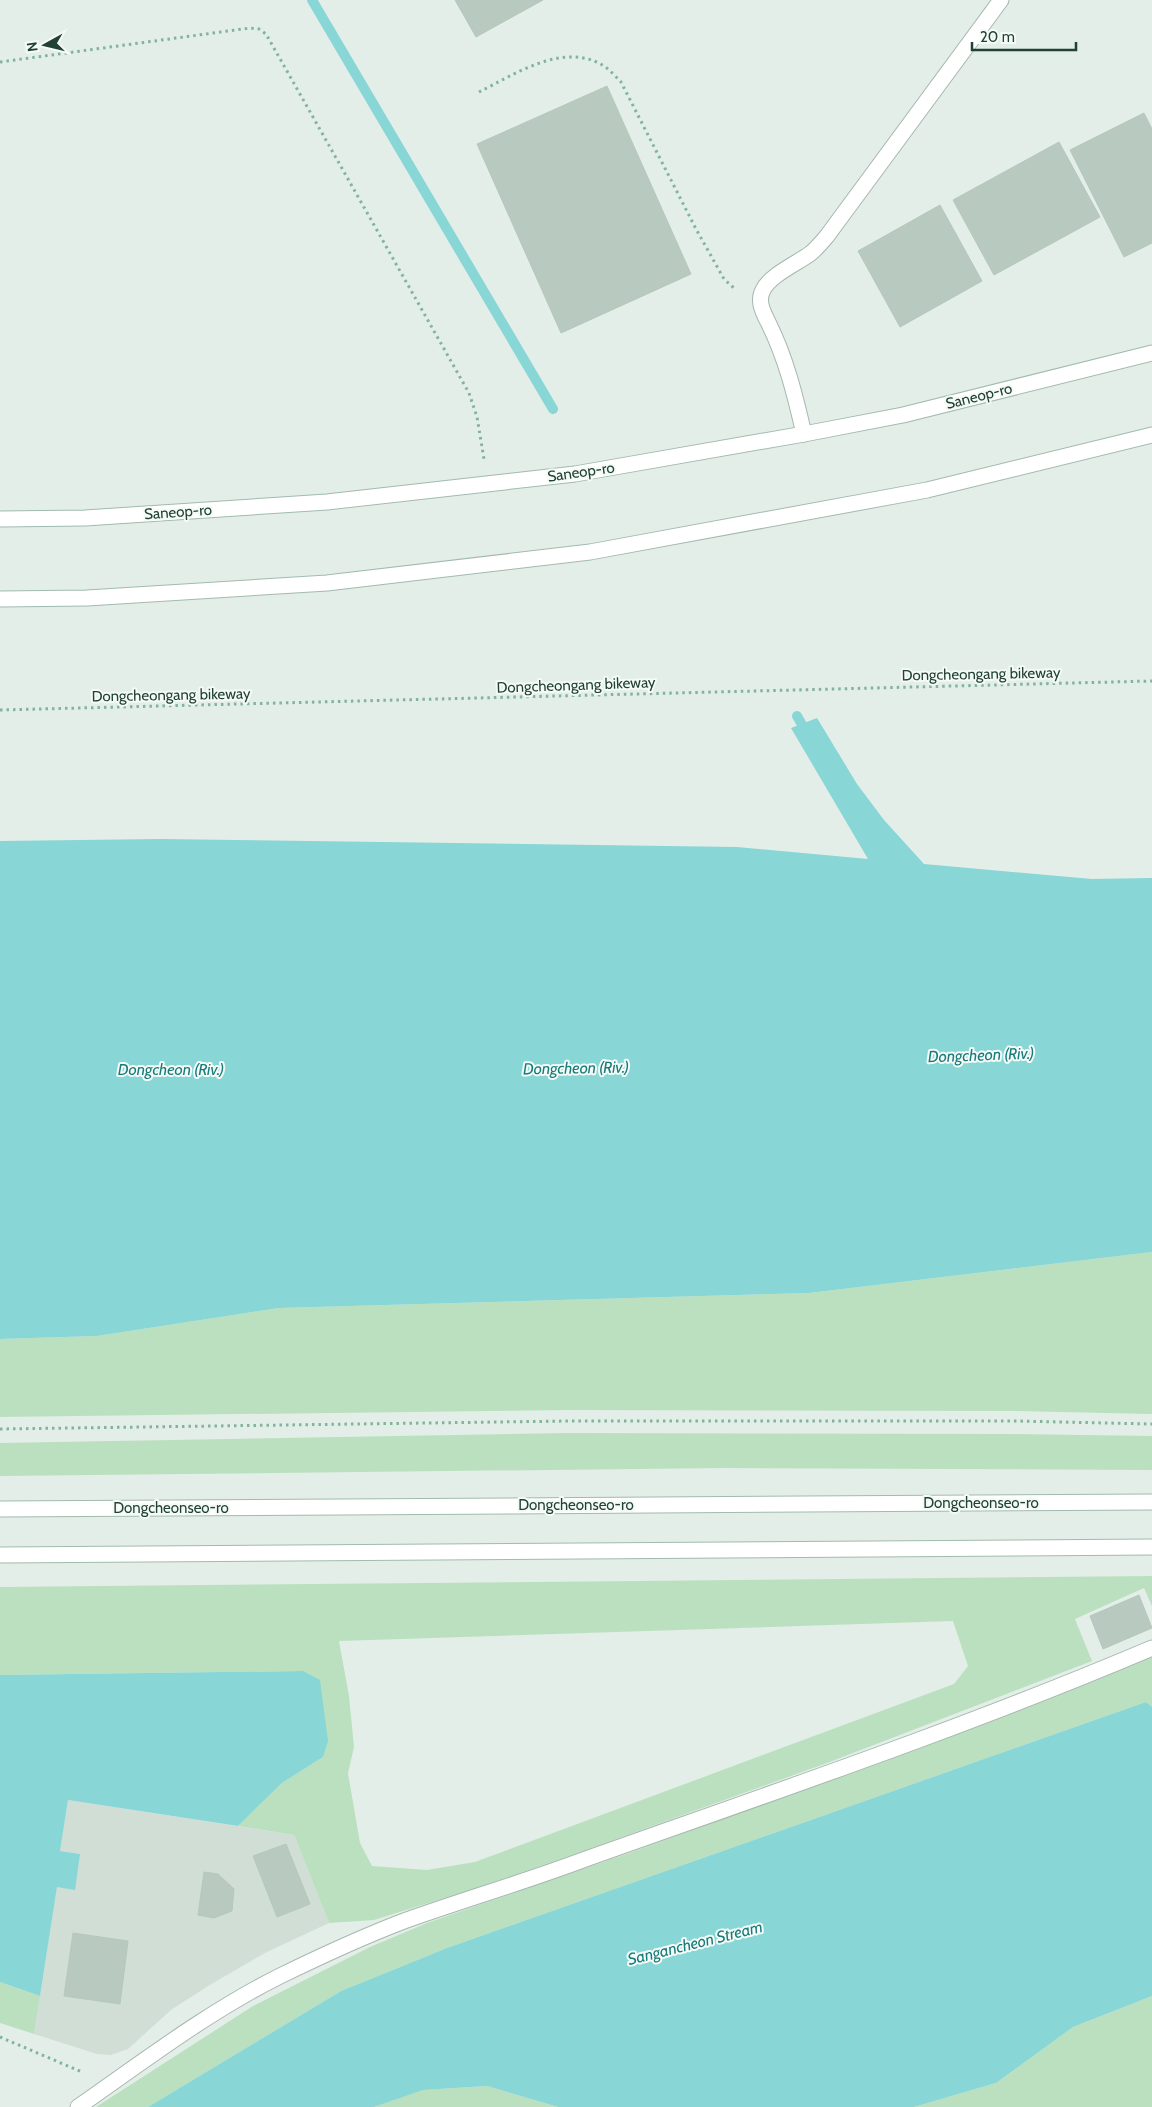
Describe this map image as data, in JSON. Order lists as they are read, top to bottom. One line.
{"streets":{"main road":["Saneop-ro","Dongcheonseo-ro"],"path":["Dongcheongang bikeway"]},"water":["Dongcheon (Riv.)","Sangancheon Stream"],"scale_bar":"20 m","north":"left"}
